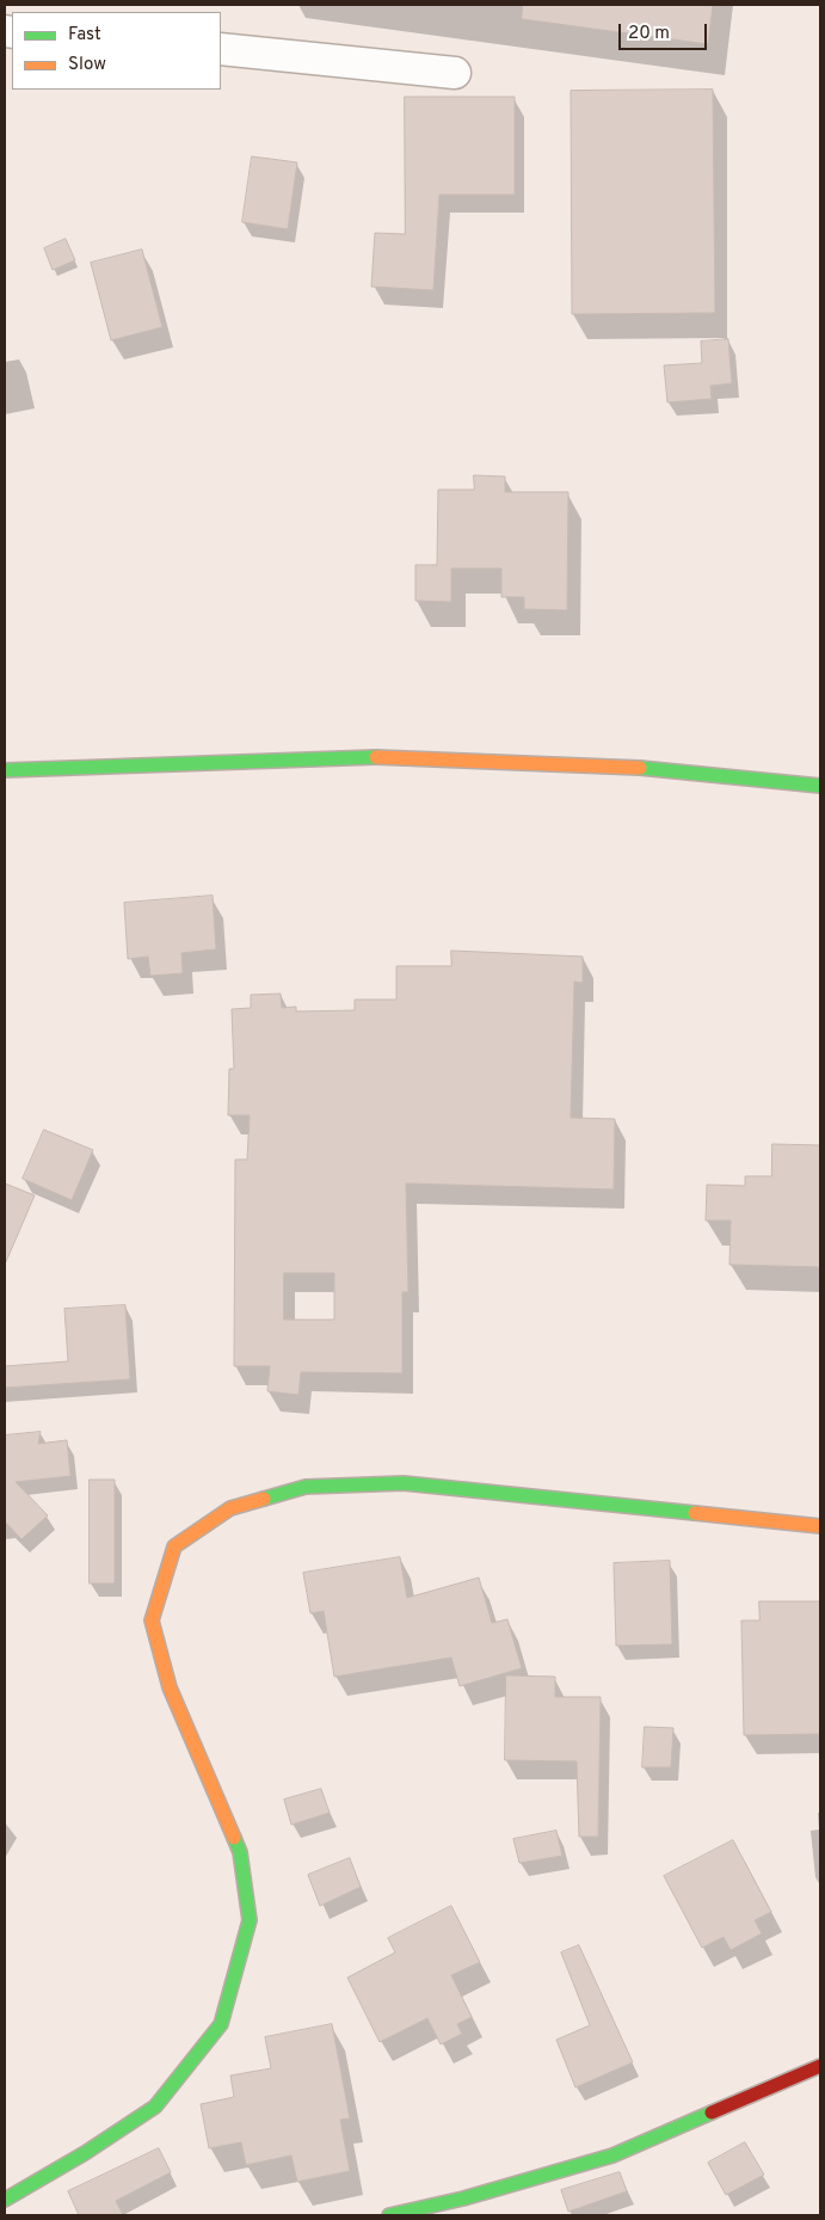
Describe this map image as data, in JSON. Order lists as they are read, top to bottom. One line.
{"legend":["Fast","Slow"],"scale_bar":"20 m"}
